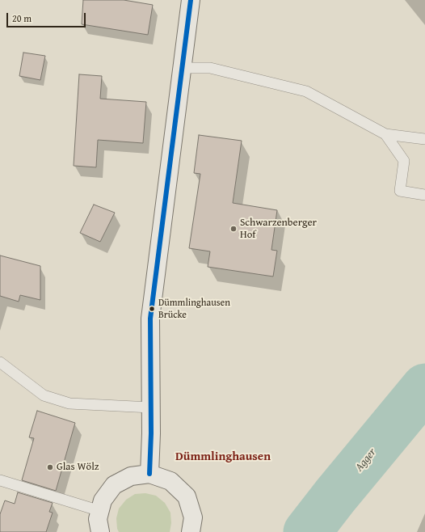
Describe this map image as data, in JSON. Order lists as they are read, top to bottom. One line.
{"districts":["Dümmlinghausen"],"water":["Agger"],"places":["Schwarzenberger Hof","Dümmlinghausen Brücke","Glas Wölz"],"scale_bar":"20 m"}
